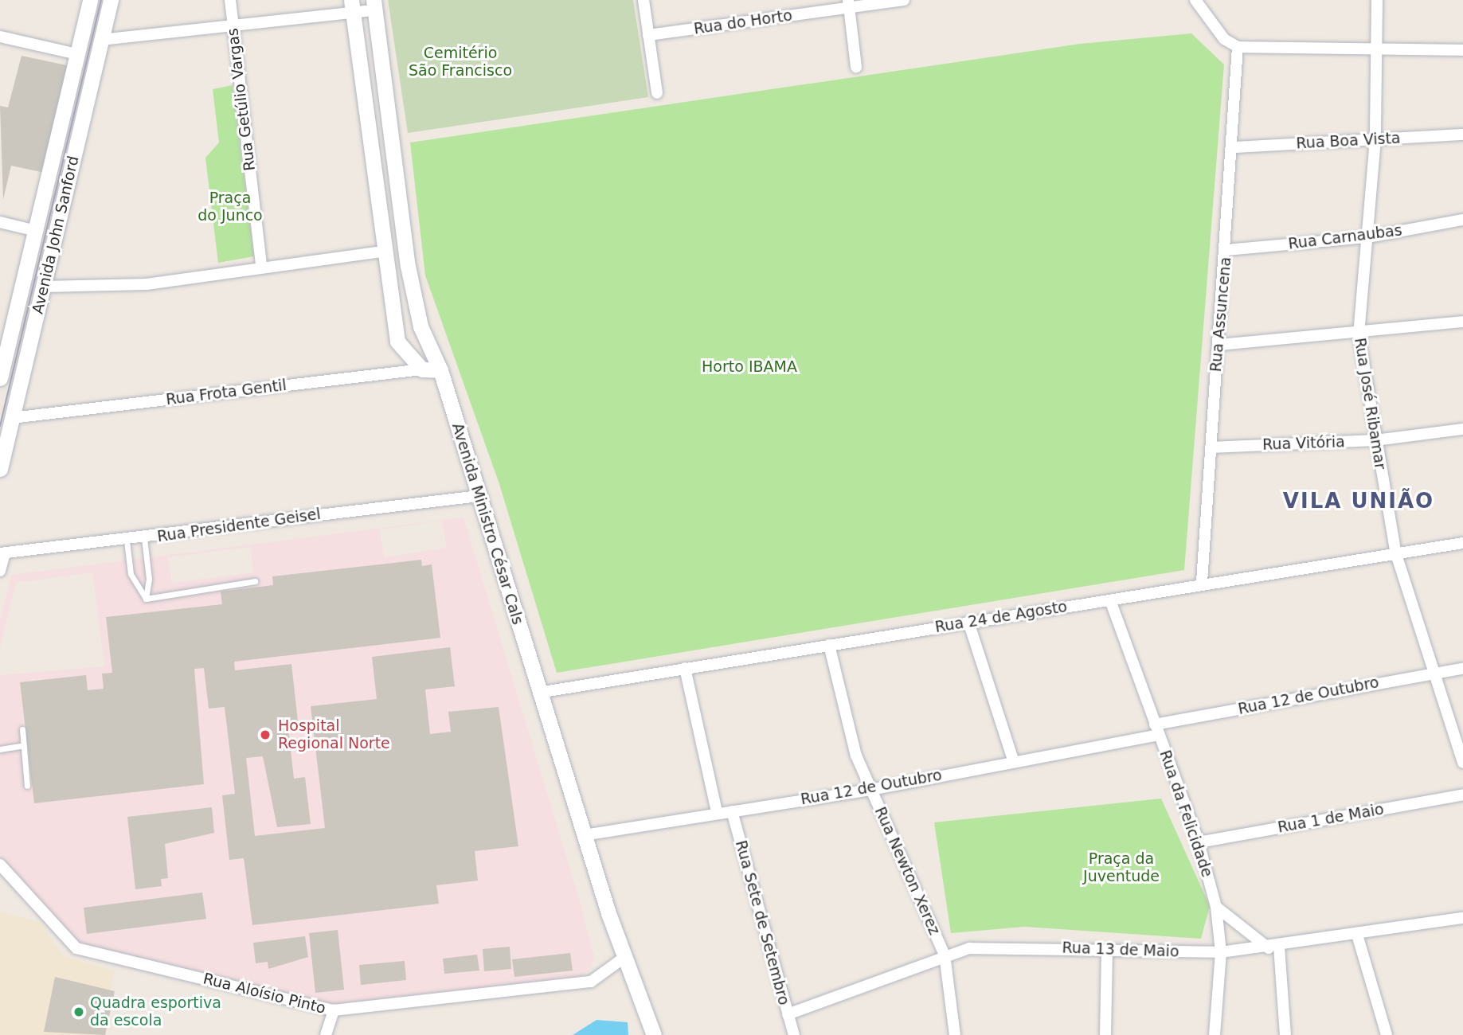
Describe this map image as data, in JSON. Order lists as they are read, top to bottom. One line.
{"streets":{"main road":["Avenida John Sanford","Rua Frota Gentil","Avenida Ministro César Cals"],"street":["Rua do Horto","Rua Getúlio Vargas","Rua Boa Vista","Rua Carnaubas","Rua Assuncena","Rua José Ribamar","Rua Vitória","Rua Presidente Geisel","Rua 24 de Agosto","Rua 12 de Outubro","Rua da Felicidade","Rua 1 de Maio","Rua Newton Xerez","Rua Sete de Setembro","Rua 13 de Maio","Rua Aloísio Pinto"]},"crossings":[["Rua Boa Vista","Rua Assuncena"],["Rua Boa Vista","Rua José Ribamar"],["Avenida John Sanford","Rua Frota Gentil"],["Rua Carnaubas","Rua Assuncena"],["Rua Carnaubas","Rua José Ribamar"],["Rua Assuncena","Rua Vitória"],["Rua Assuncena","Rua 24 de Agosto"],["Rua Frota Gentil","Avenida Ministro César Cals"],["Rua José Ribamar","Rua Vitória"],["Rua José Ribamar","Rua 24 de Agosto"],["Rua José Ribamar","Rua 12 de Outubro"],["Avenida Ministro César Cals","Rua Presidente Geisel"],["Avenida Ministro César Cals","Rua 24 de Agosto"],["Avenida Ministro César Cals","Rua 12 de Outubro"],["Avenida Ministro César Cals","Rua Aloísio Pinto"],["Rua 24 de Agosto","Rua da Felicidade"],["Rua 24 de Agosto","Rua Newton Xerez"],["Rua 12 de Outubro","Rua da Felicidade"],["Rua 12 de Outubro","Rua Newton Xerez"],["Rua 12 de Outubro","Rua Sete de Setembro"],["Rua da Felicidade","Rua 1 de Maio"],["Rua da Felicidade","Rua 13 de Maio"],["Rua Newton Xerez","Rua 13 de Maio"],["Rua Sete de Setembro","Rua 13 de Maio"]],"districts":["VILA UNIÃO"],"parks":["Cemitério São Francisco","Praça do Junco","Horto IBAMA","Praça da Juventude"],"places":["Hospital Regional Norte","Quadra esportiva da escola"]}
